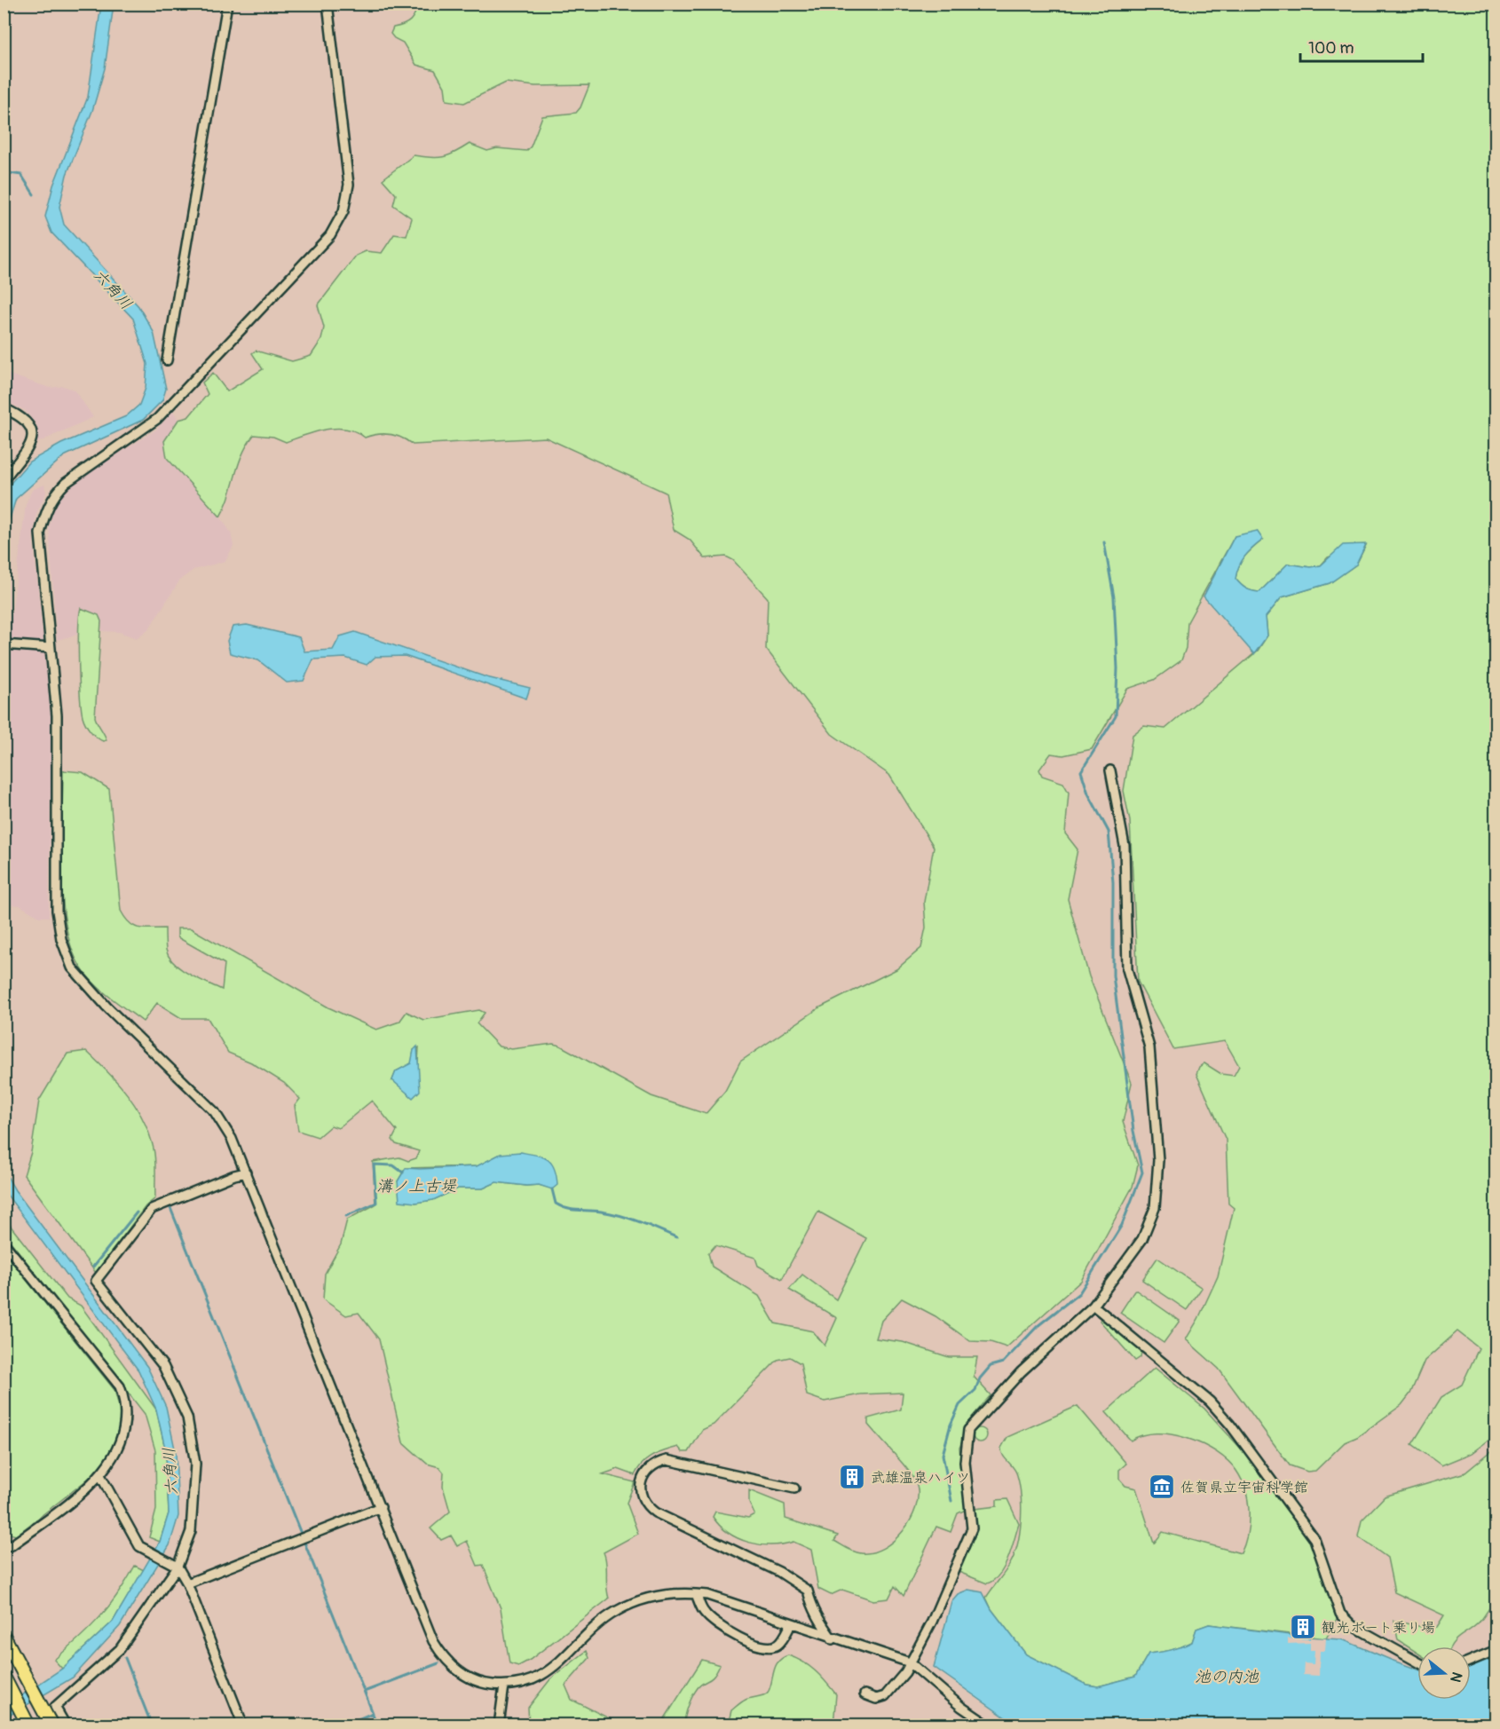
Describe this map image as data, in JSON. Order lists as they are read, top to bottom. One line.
{"water":["六角川","溝ノ上古堤","池の内池"],"places":{"building":["武雄温泉ハイツ","観光ボート乗り場"],"museum":["佐賀県立宇宙科学館"]},"scale_bar":"100 m","north":"right"}
